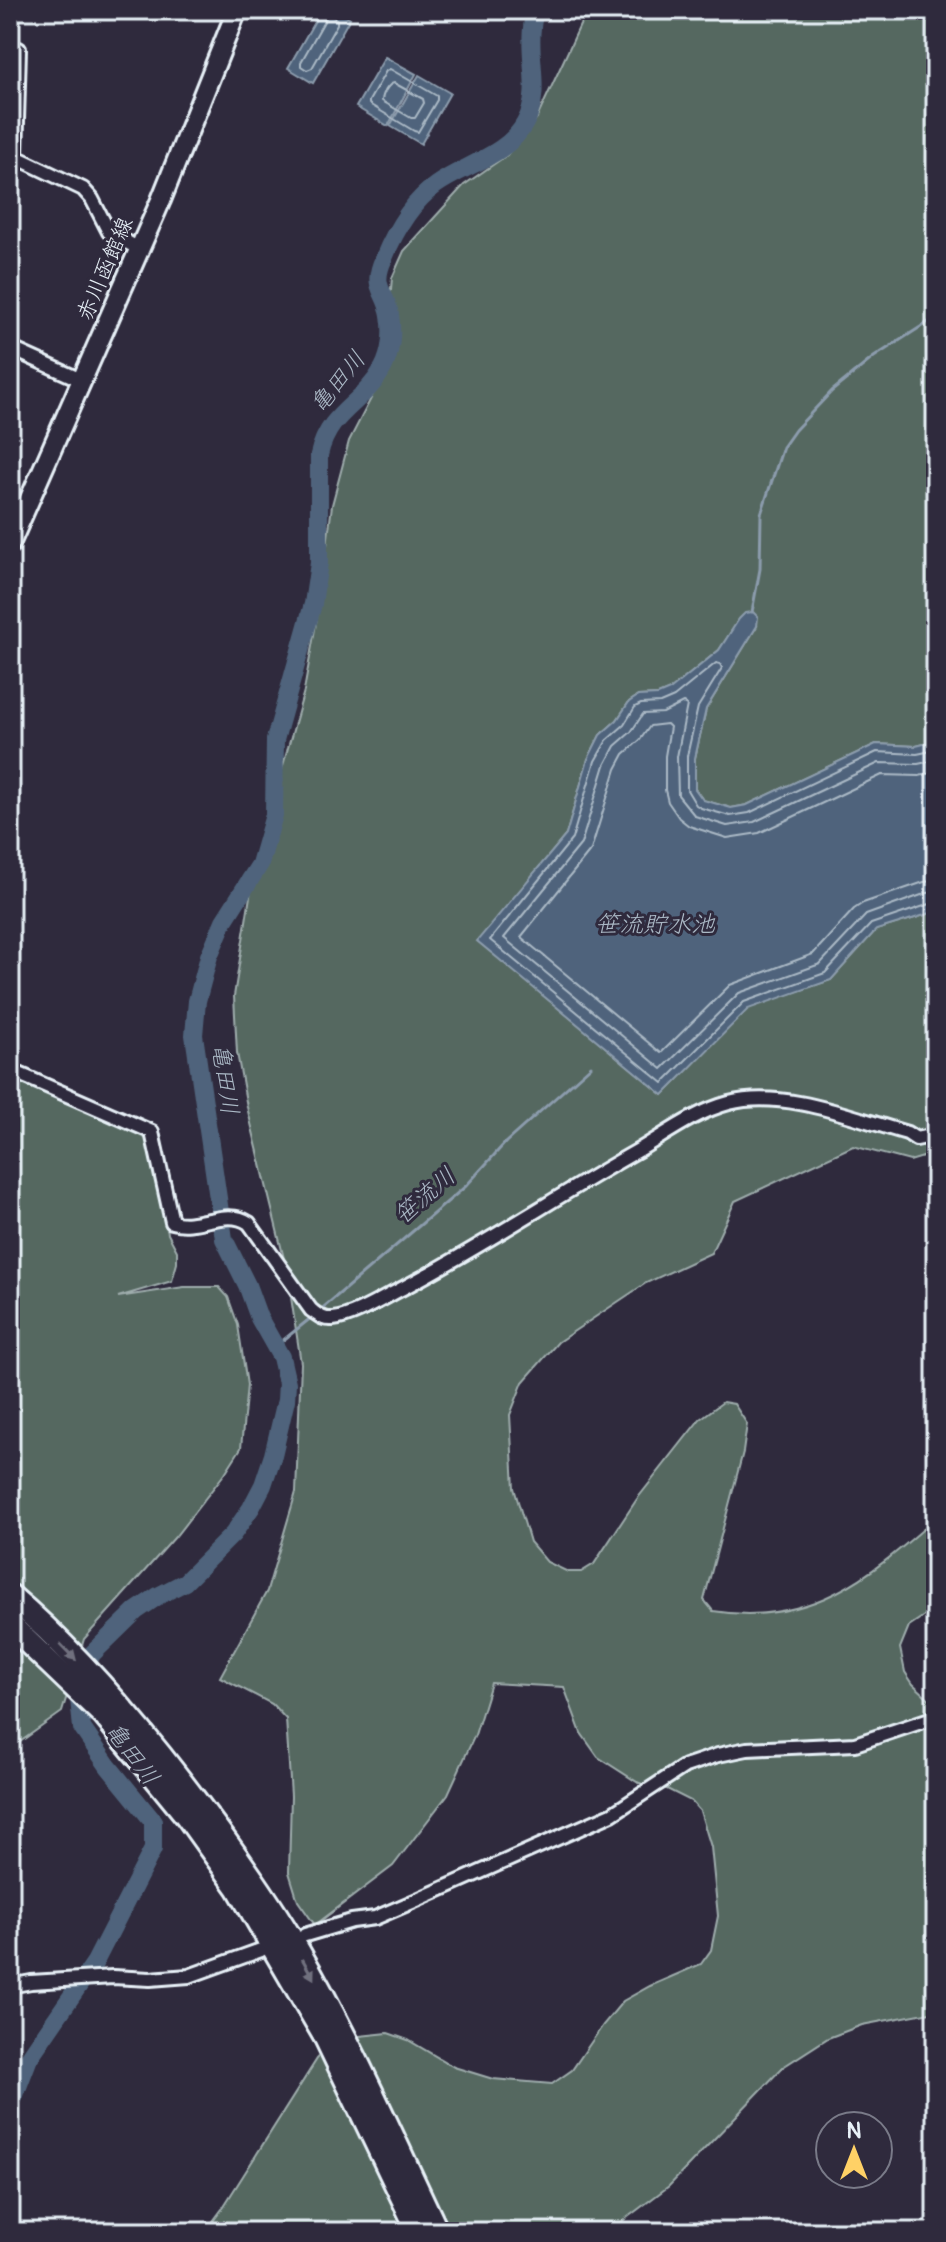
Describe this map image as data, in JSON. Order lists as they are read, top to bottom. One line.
{"streets":{"main road":["赤川函館線"]},"water":["亀田川","笹流貯水池","笹流川"],"north":"top"}
